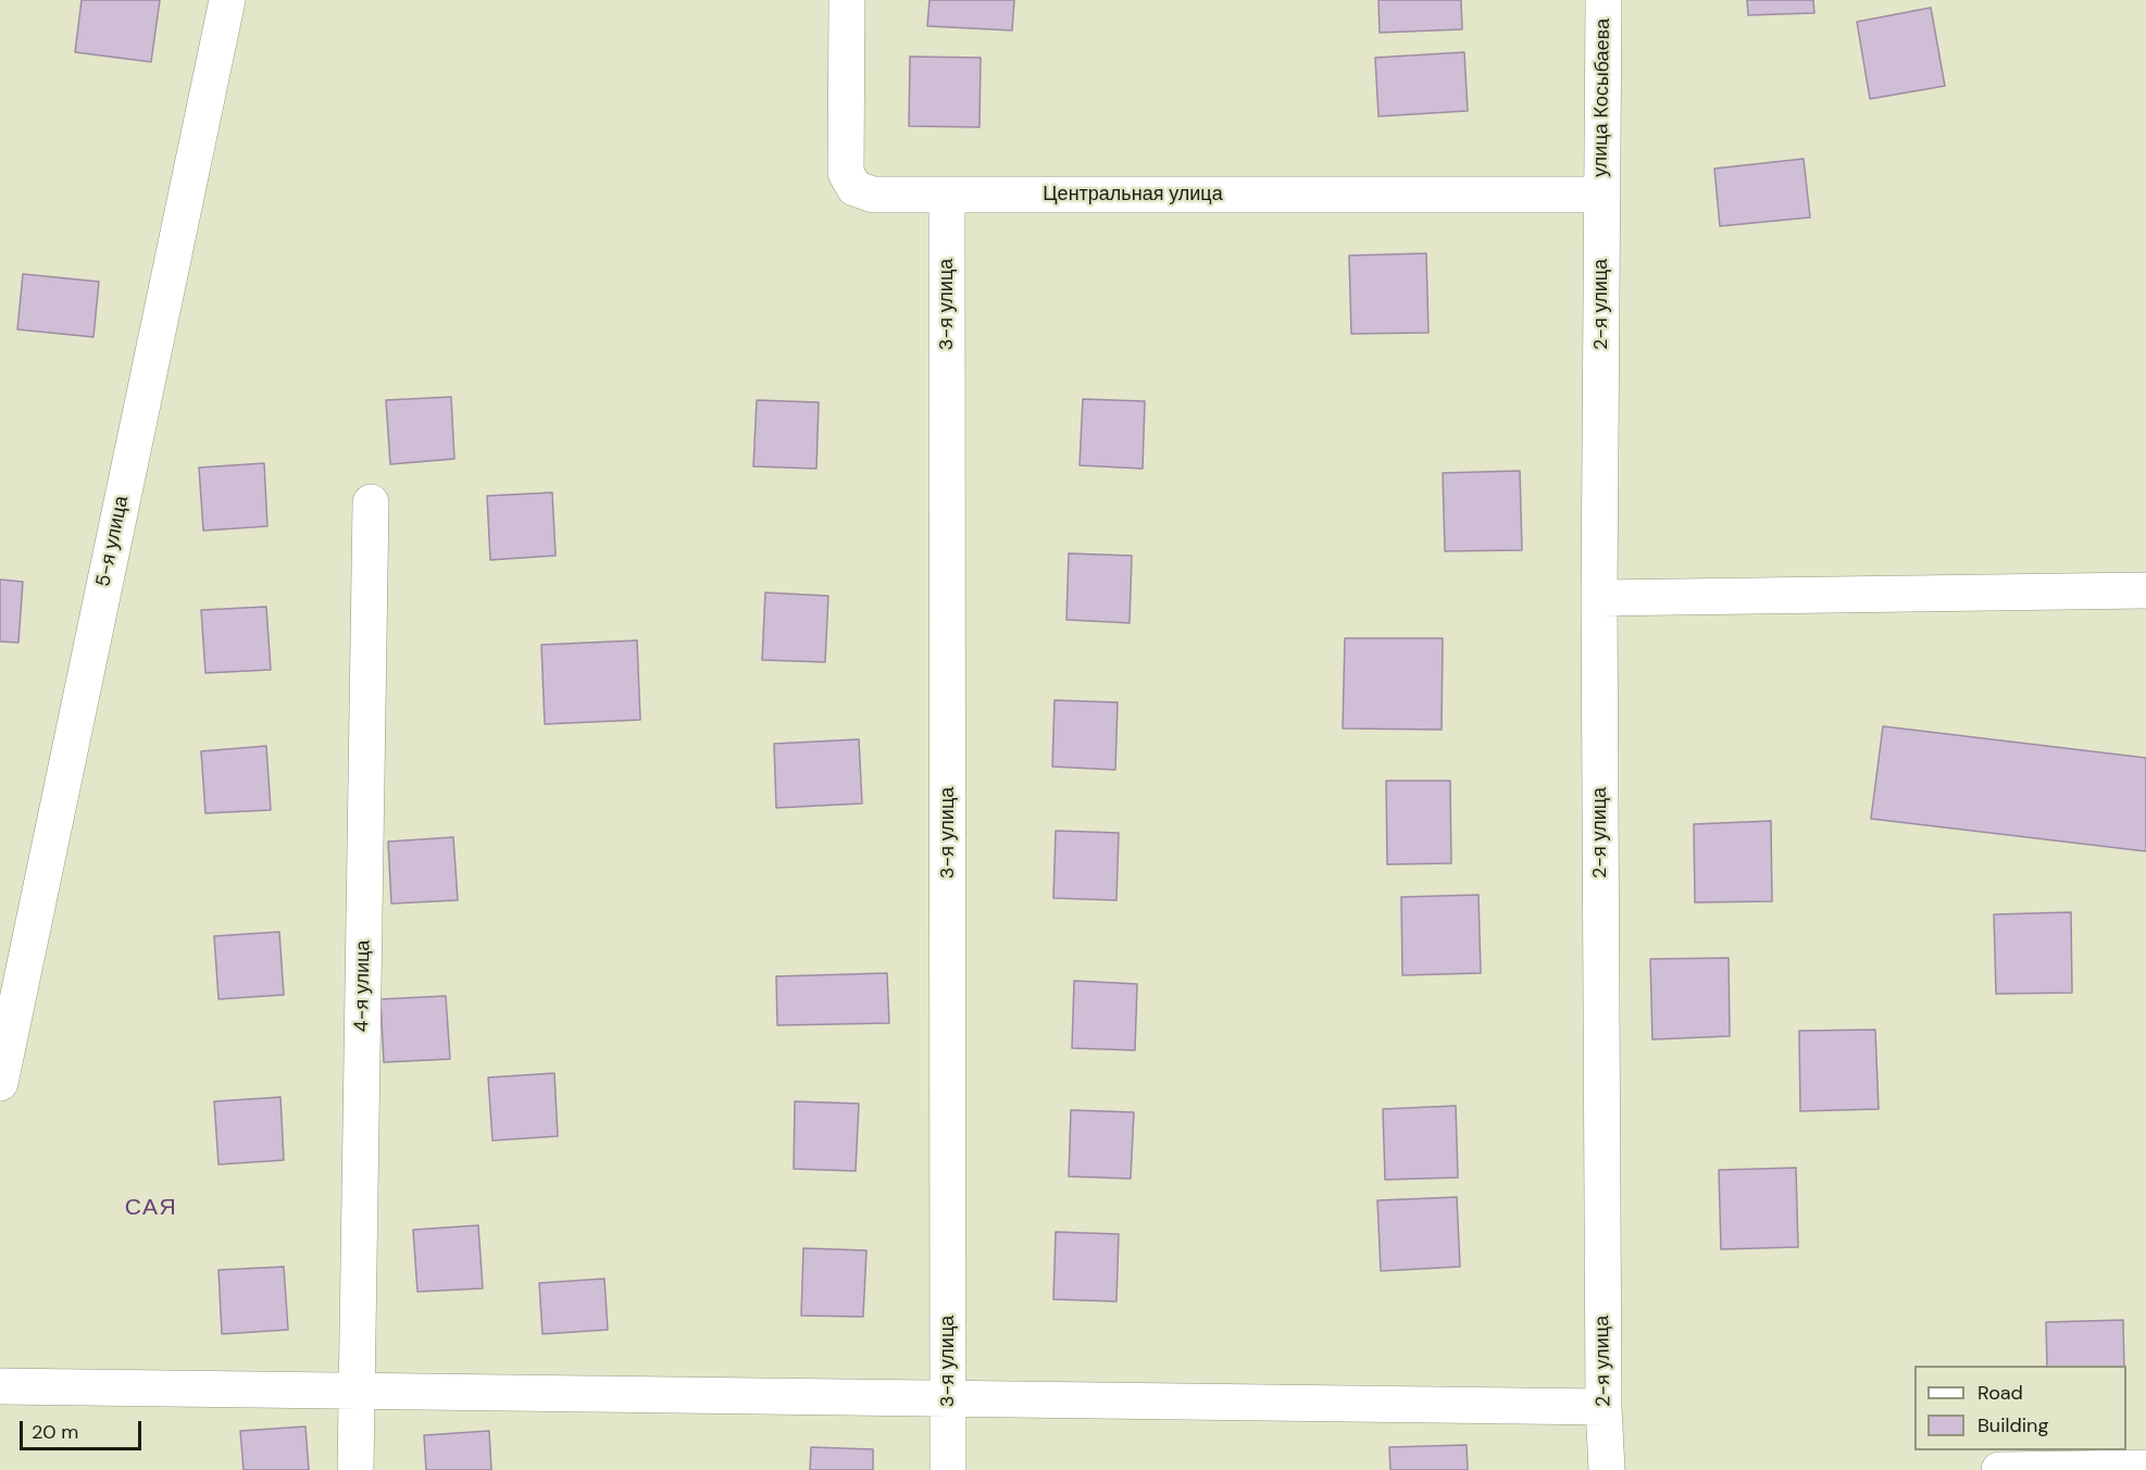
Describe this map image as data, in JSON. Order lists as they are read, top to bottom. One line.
{"streets":{"street":["улица Косыбаева","Центральная улица","3-я улица","2-я улица","5-я улица","4-я улица"]},"crossings":[["улица Косыбаева","Центральная улица"],["улица Косыбаева","2-я улица"],["Центральная улица","3-я улица"],["Центральная улица","2-я улица"]],"districts":["САЯ"],"legend":["Road","Building"],"scale_bar":"20 m"}
